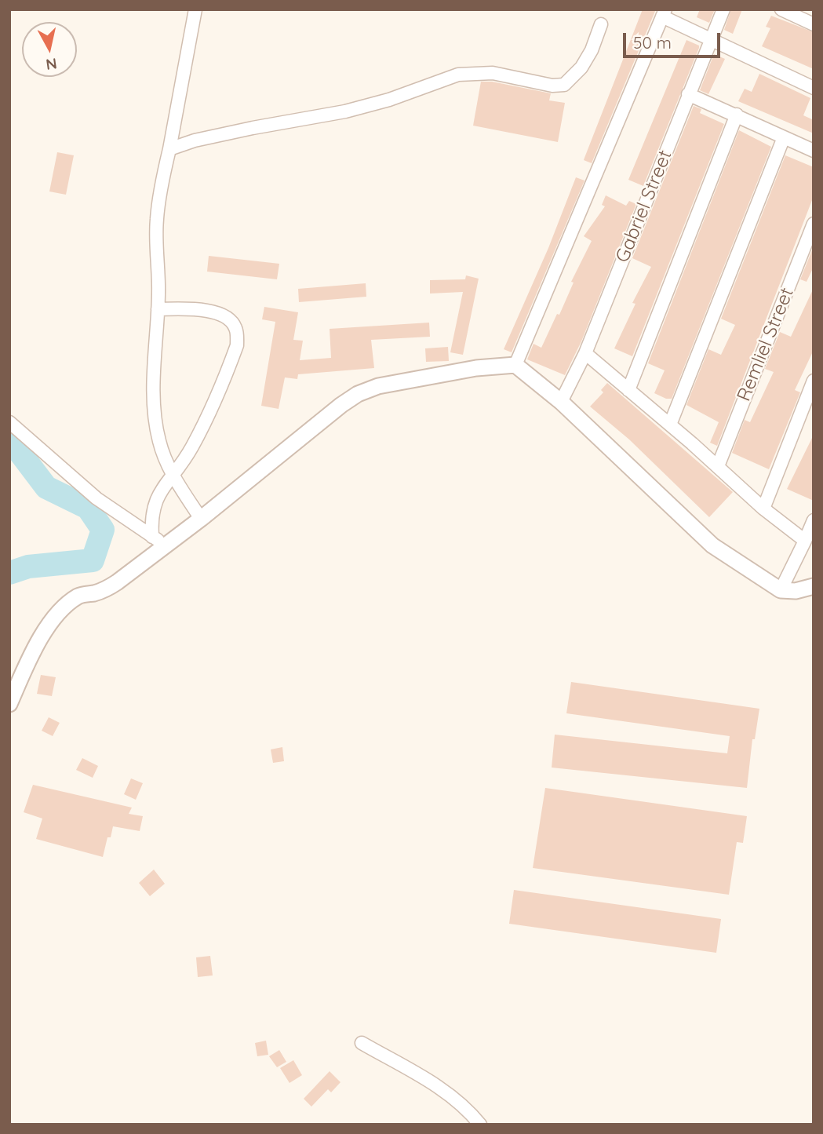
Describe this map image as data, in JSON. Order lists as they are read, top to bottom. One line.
{"streets":{"street":["Gabriel Street","Remliel Street"]},"scale_bar":"50 m","north":"bottom"}
